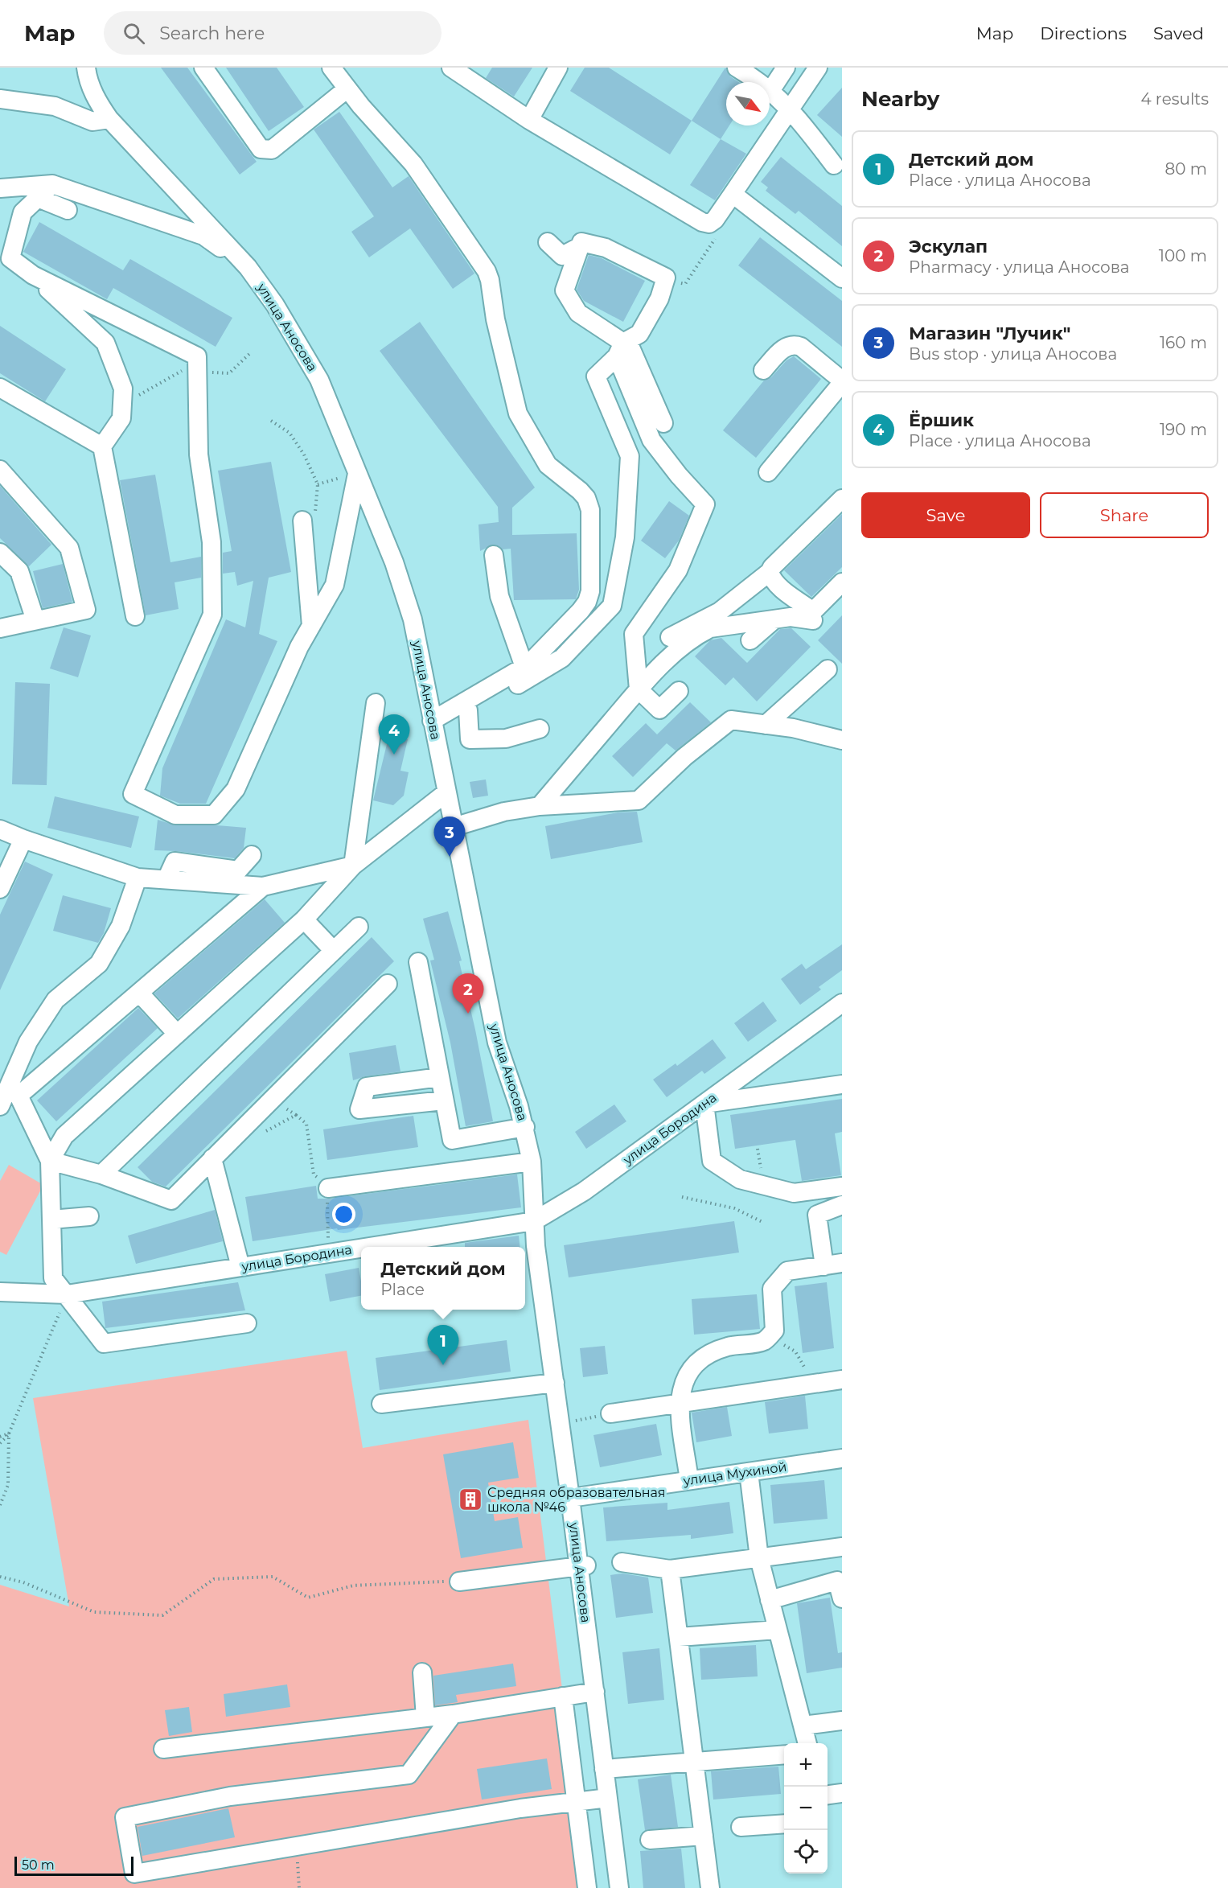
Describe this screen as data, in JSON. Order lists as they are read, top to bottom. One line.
{"streets":{"street":["улица Аносова","улица Бородина","улица Мухиной"]},"crossings":[["улица Аносова","улица Бородина"],["улица Аносова","улица Мухиной"]],"places":{"building":["Средняя образовательная школа №46"]},"scale_bar":"50 m","north":"bottom right","page":{"header":"Map","search":"Search here","nav":["Map","Directions","Saved"],"heading":["Nearby","4 results"],"list":[{"mark":"1","name":"Детский дом","note":"Place · улица Аносова","value":"80 m"},{"mark":"2","name":"Эскулап","note":"Pharmacy · улица Аносова","value":"100 m"},{"mark":"3","name":"Магазин \"Лучик\"","note":"Bus stop · улица Аносова","value":"160 m"},{"mark":"4","name":"Ёршик","note":"Place · улица Аносова","value":"190 m"}],"buttons":["Save","Share"],"pins":["4","3","2","1"],"popup":["Детский дом","Place"],"map_buttons":["+","−"],"scale":"50 m"}}
